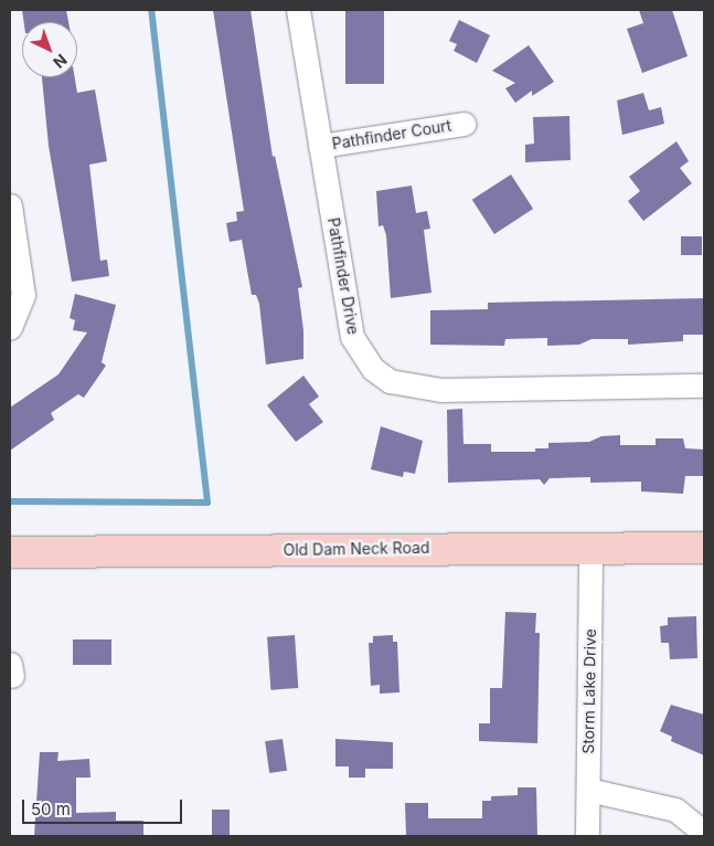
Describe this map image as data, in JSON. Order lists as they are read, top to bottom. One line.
{"streets":{"street":["Pathfinder Court","Pathfinder Drive","Old Dam Neck Road","Storm Lake Drive"]},"crossings":[["Pathfinder Court","Pathfinder Drive"],["Old Dam Neck Road","Storm Lake Drive"]],"scale_bar":"50 m","north":"bottom right"}
